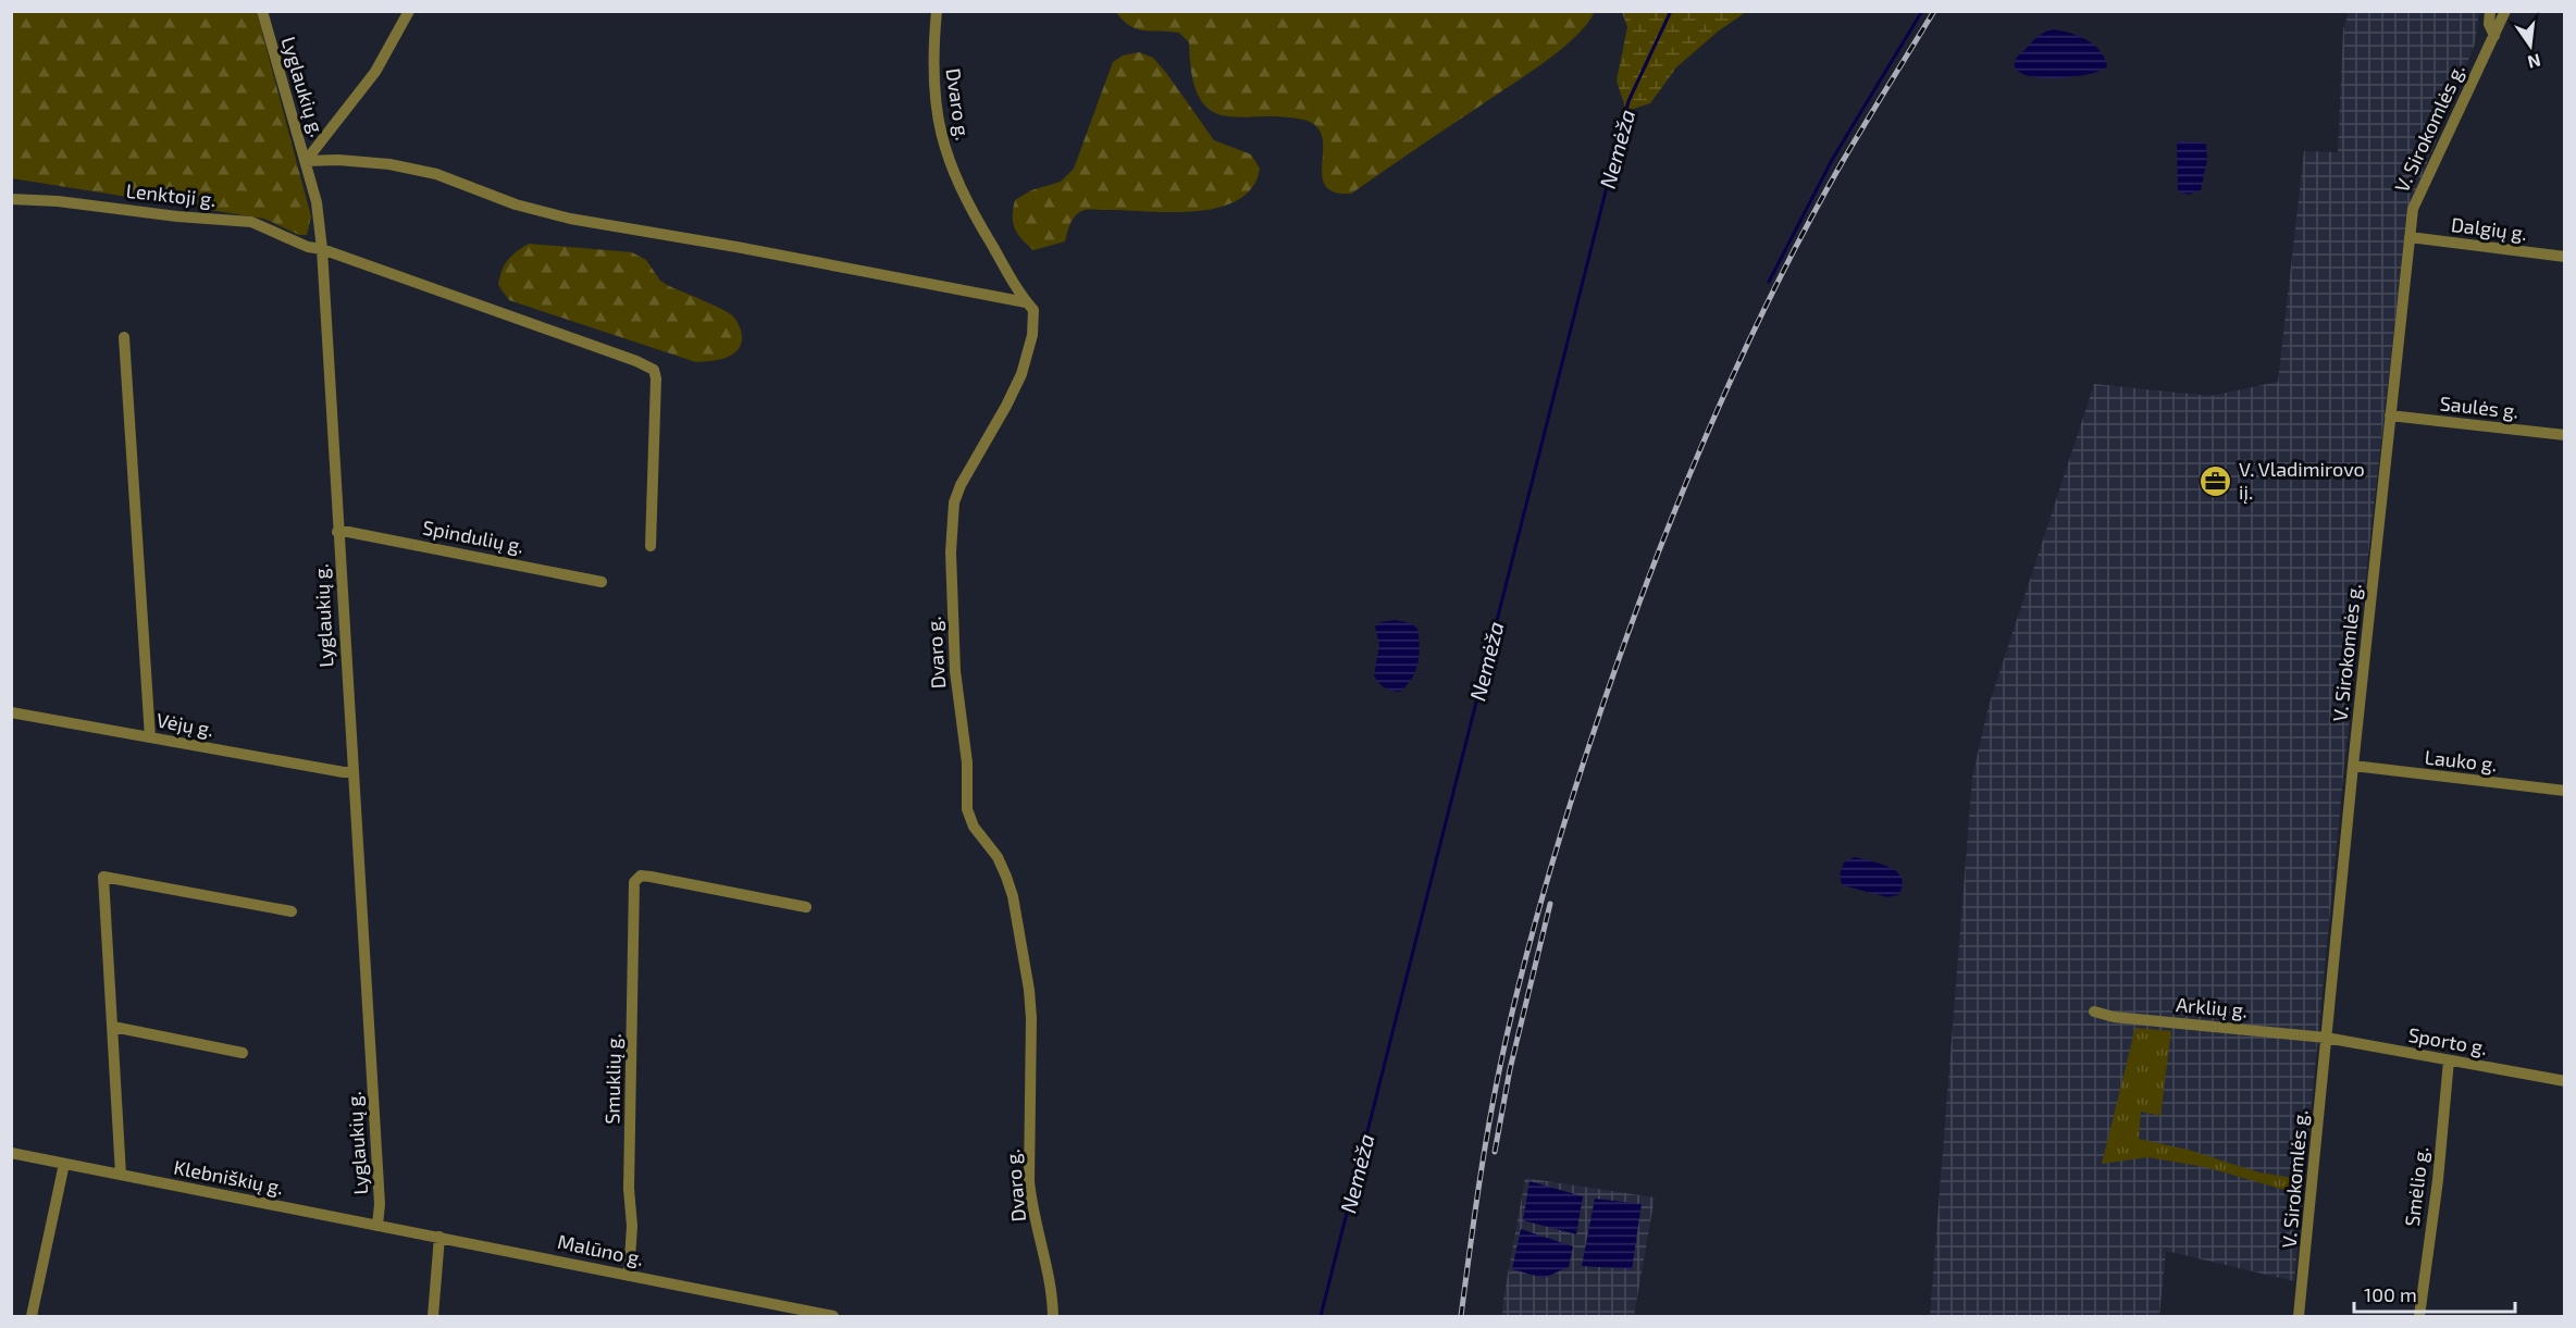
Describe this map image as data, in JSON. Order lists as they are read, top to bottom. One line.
{"streets":{"street":["Lyglaukių g.","Dvaro g.","V. Sirokomlės g.","Lenktoji g.","Dalgių g.","Saulės g.","Spindulių g.","Vėjų g.","Lauko g.","Arklių g.","Sporto g.","Smuklių g.","Klebniškių g.","Smėlio g.","Malūno g."]},"crossings":[["Lyglaukių g.","Lenktoji g."],["Lyglaukių g.","Spindulių g."],["Lyglaukių g.","Vėjų g."],["Lyglaukių g.","Klebniškių g."],["V. Sirokomlės g.","Dalgių g."],["V. Sirokomlės g.","Saulės g."],["V. Sirokomlės g.","Lauko g."],["V. Sirokomlės g.","Arklių g."],["V. Sirokomlės g.","Sporto g."],["Arklių g.","Sporto g."],["Sporto g.","Smėlio g."],["Smuklių g.","Malūno g."],["Klebniškių g.","Malūno g."]],"water":["Nemėža"],"places":{"office":["V. Vladimirovo iį."]},"scale_bar":"100 m","north":"bottom"}
